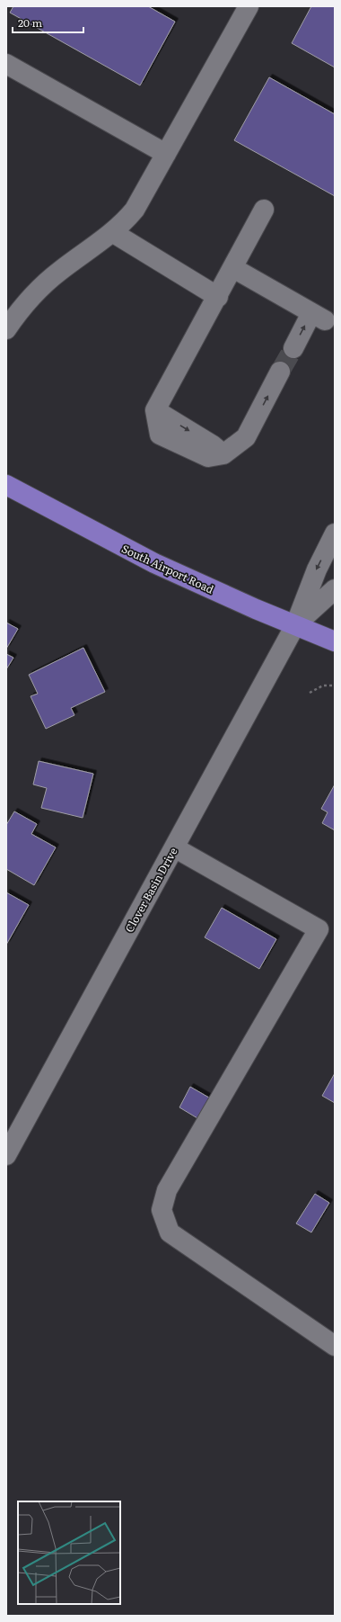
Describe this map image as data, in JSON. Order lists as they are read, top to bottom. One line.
{"streets":{"main road":["South Airport Road"],"street":["Clover Basin Drive"]},"crossings":[["South Airport Road","Clover Basin Drive"]],"scale_bar":"20 m"}
